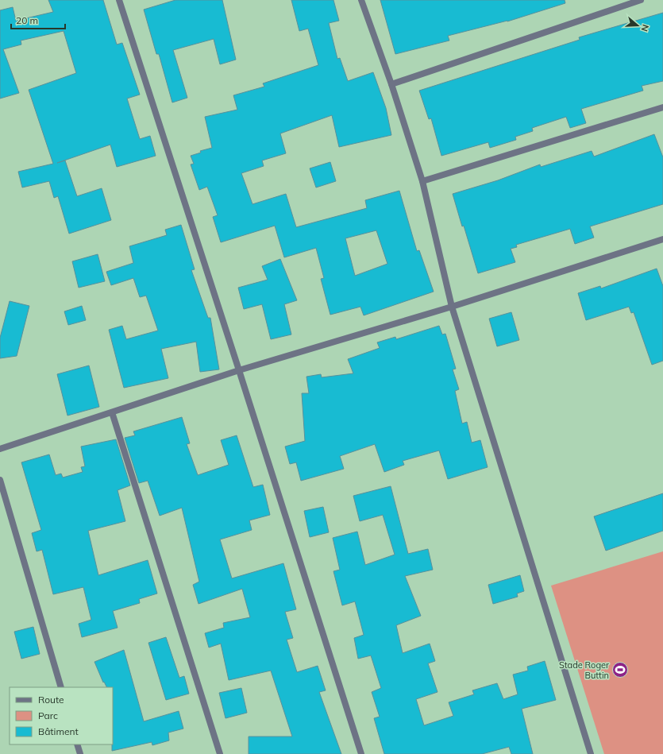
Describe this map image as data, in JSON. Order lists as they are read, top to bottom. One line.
{"places":{"sports":["Stade Roger Buttin"]},"legend":["Route","Parc","Bâtiment"],"scale_bar":"20 m","north":"right"}
